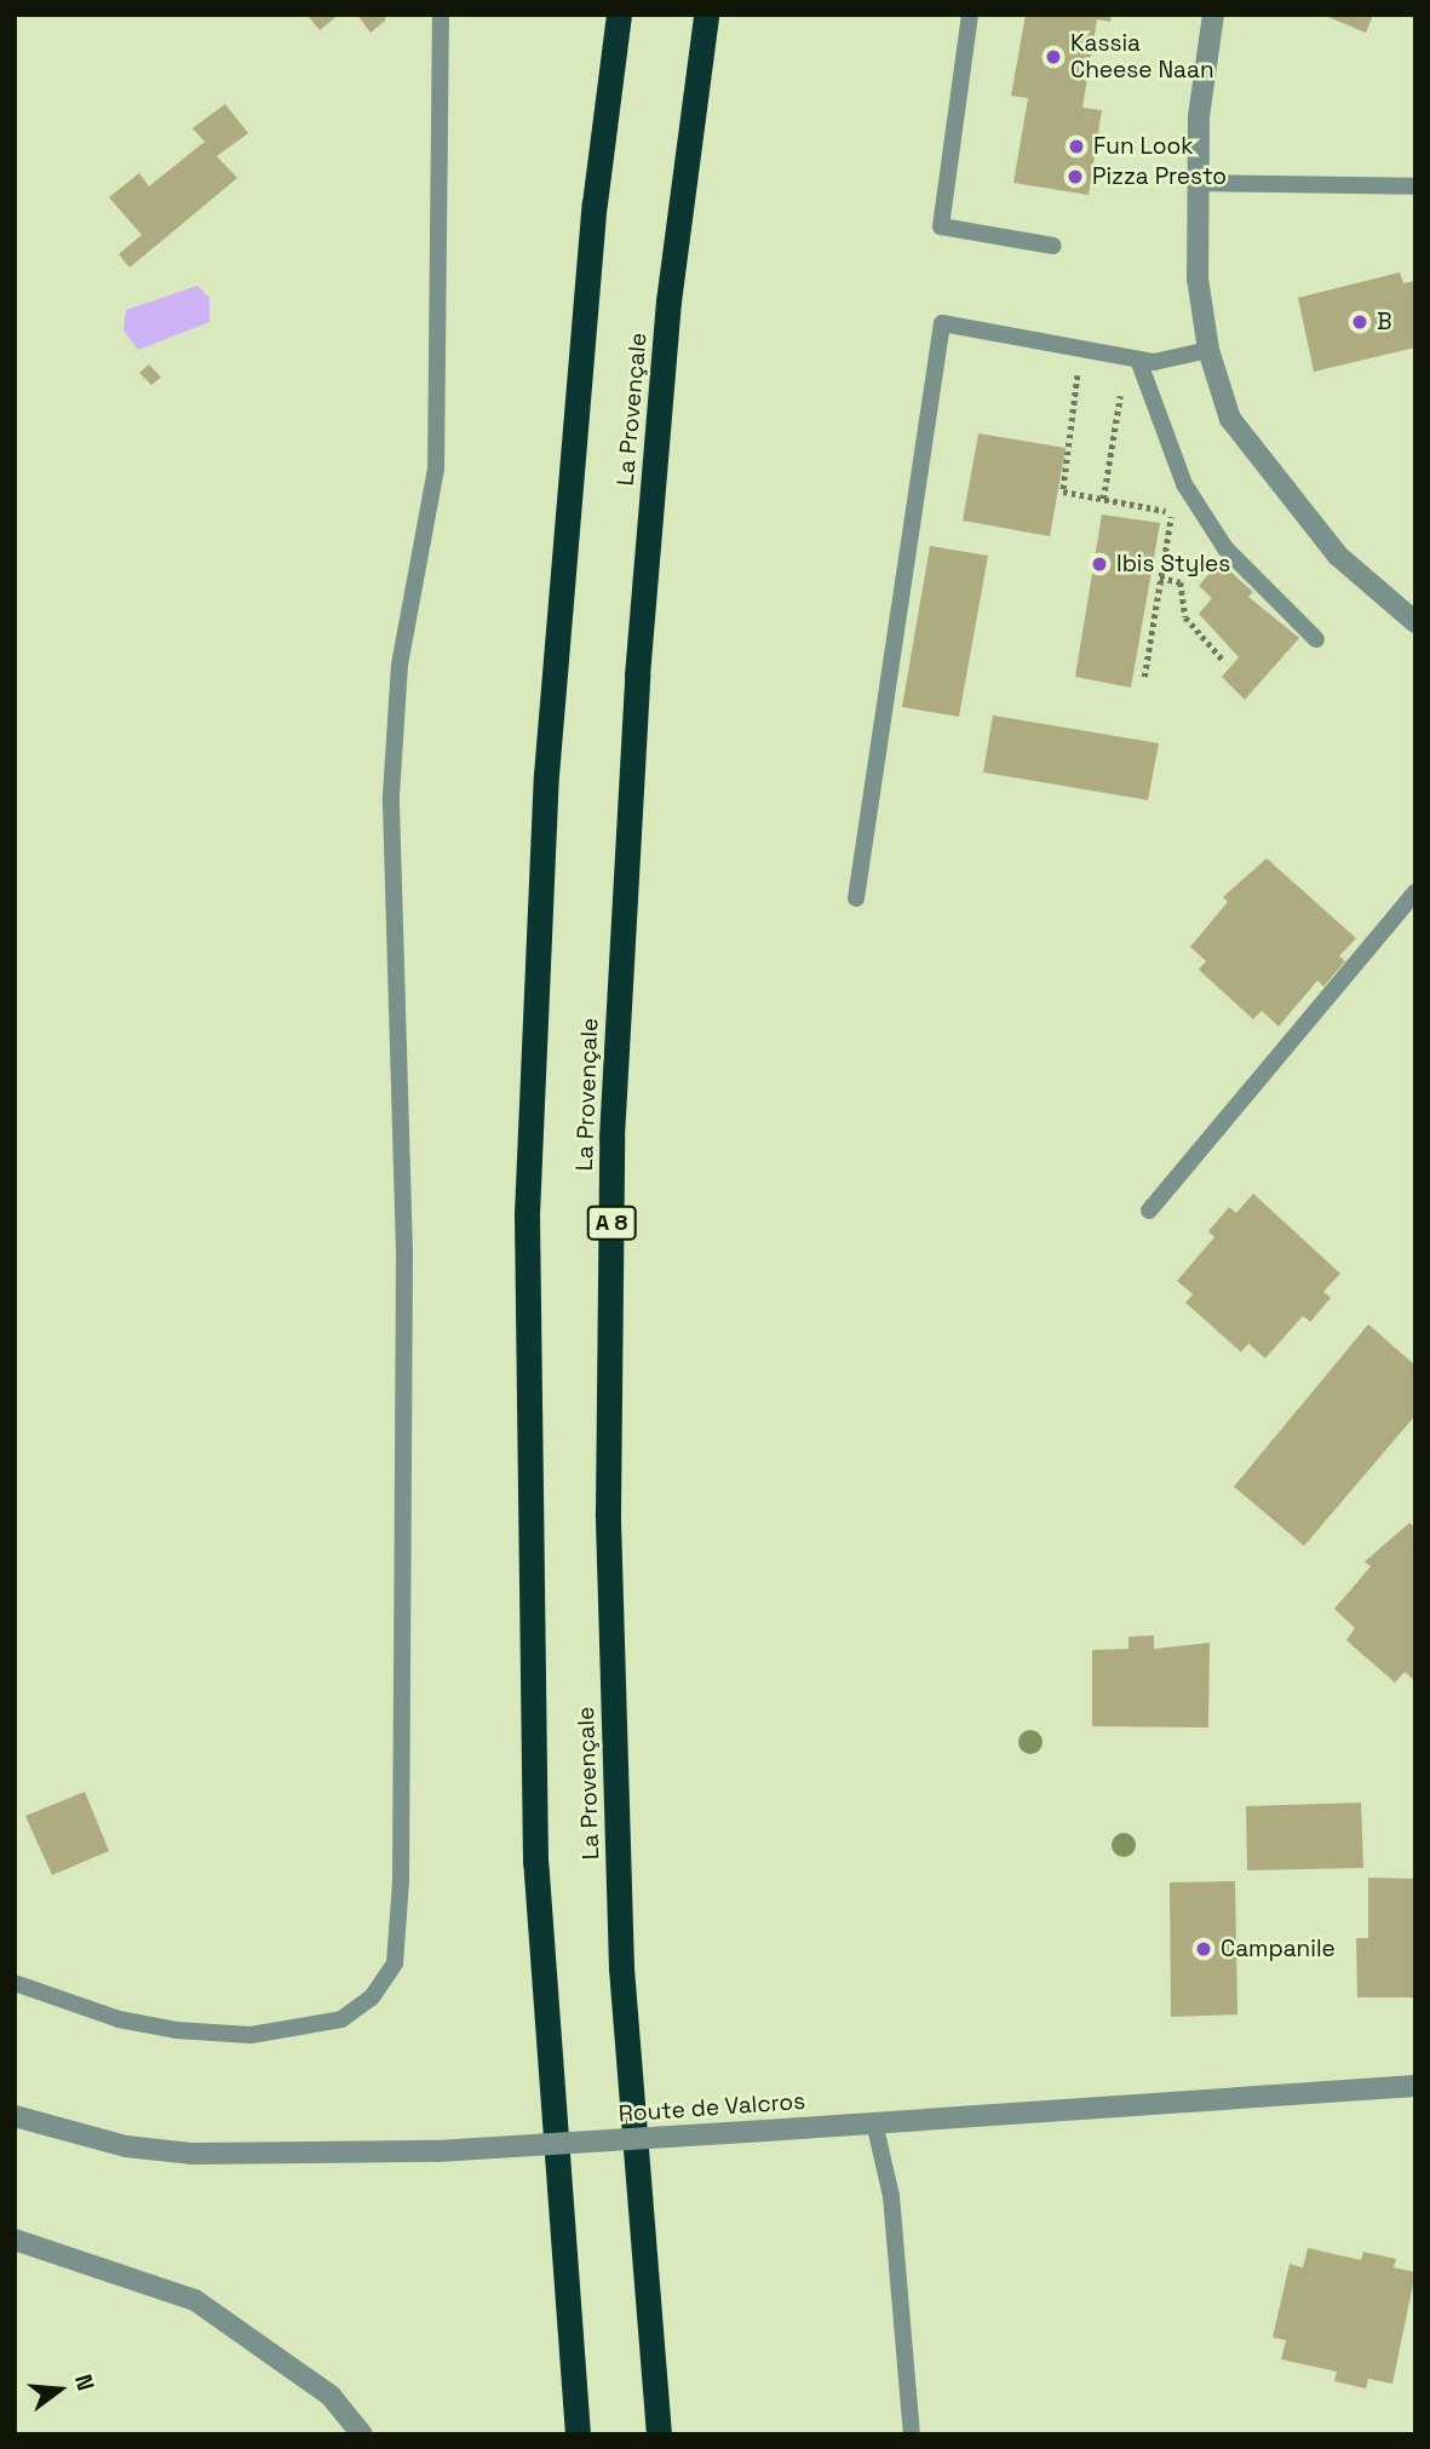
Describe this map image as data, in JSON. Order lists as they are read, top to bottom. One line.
{"streets":{"highway":["La Provençale","A 8"],"street":["Route de Valcros"]},"places":["Kassia Cheese Naan","Fun Look","Pizza Presto","B","Ibis Styles","Campanile"],"north":"right"}
